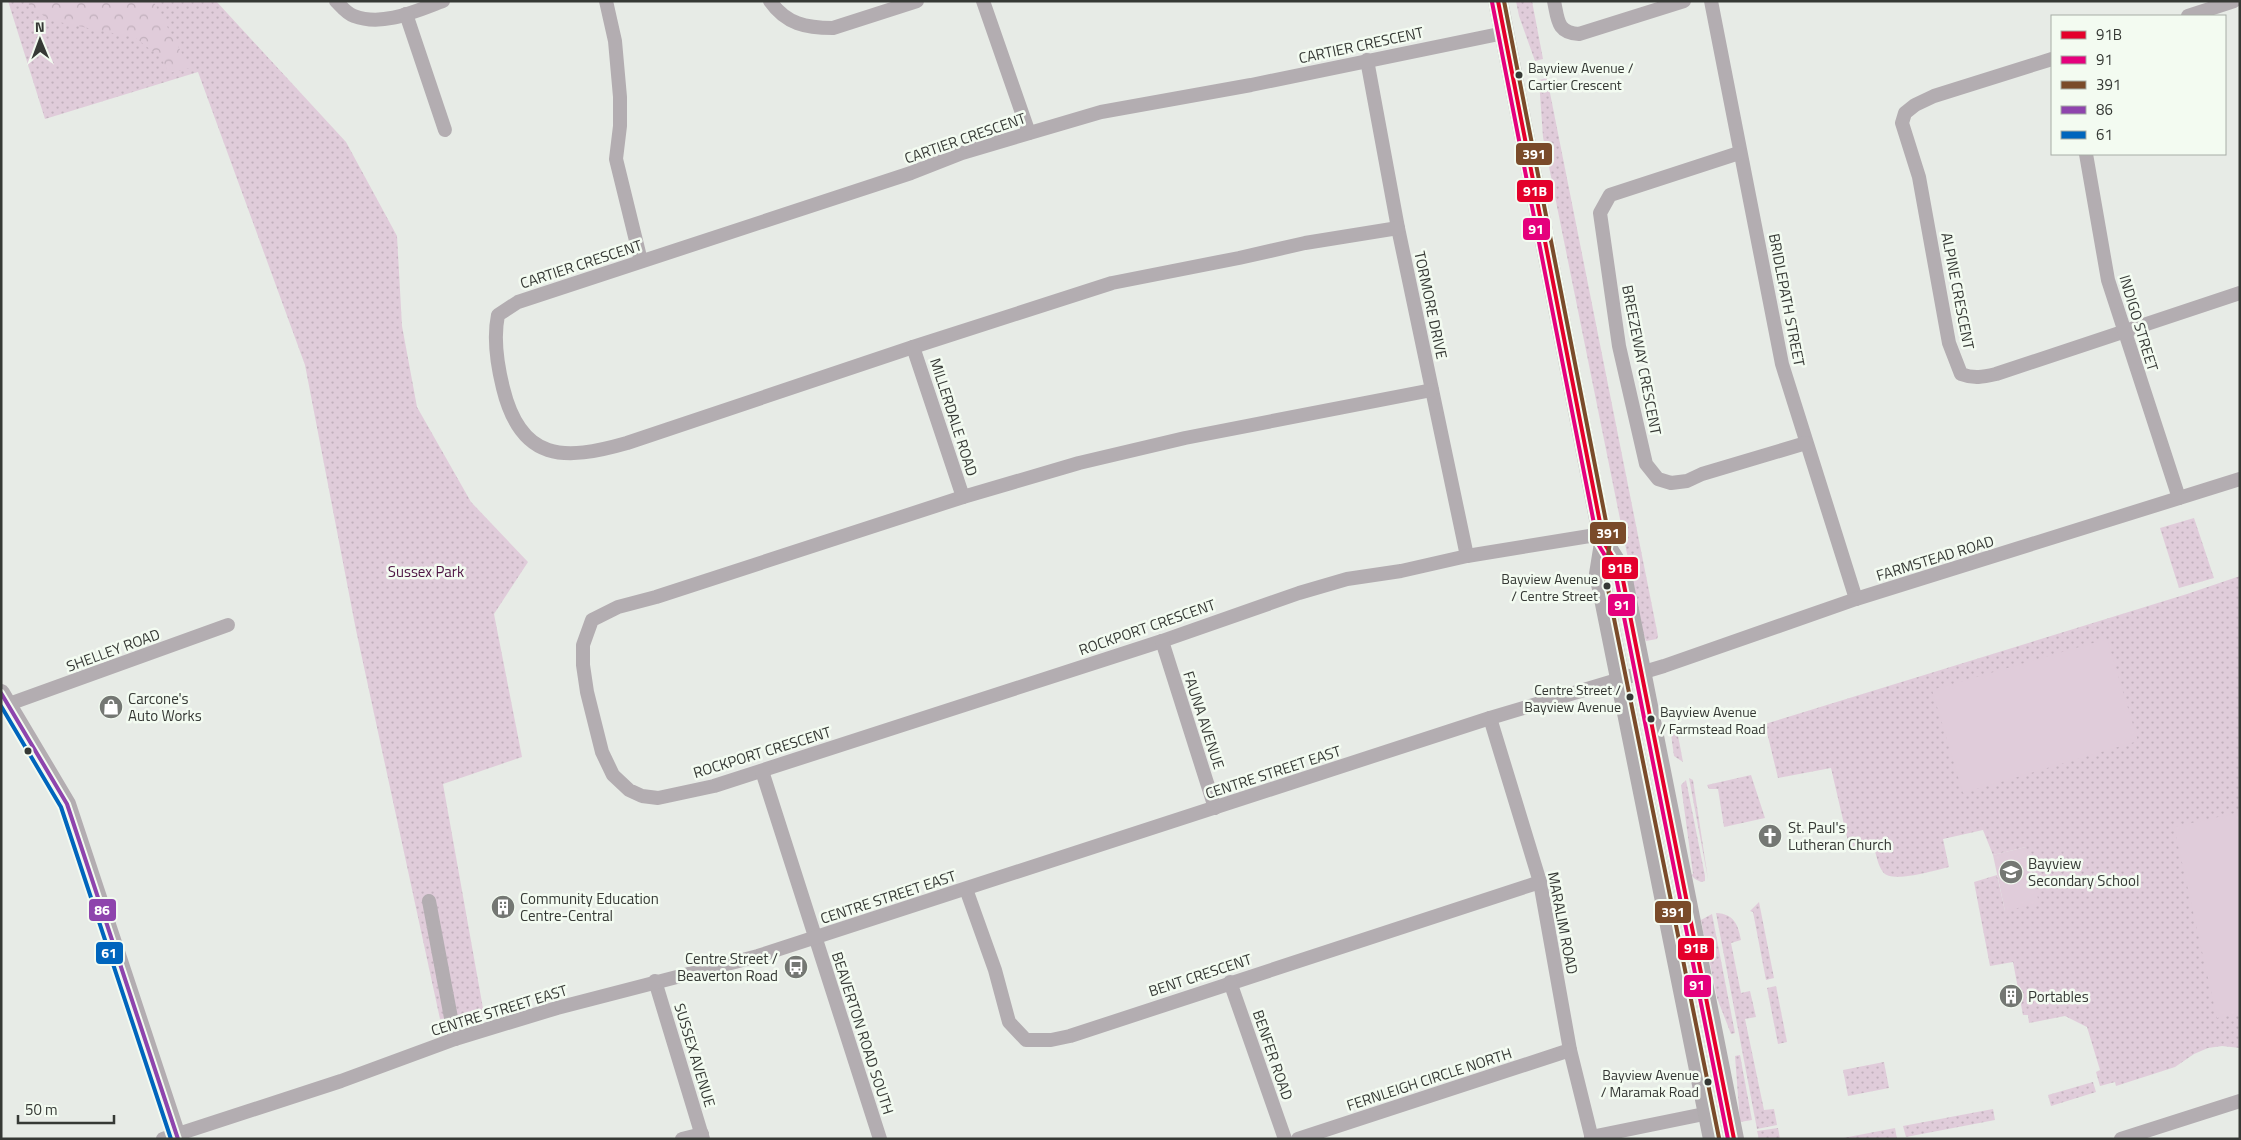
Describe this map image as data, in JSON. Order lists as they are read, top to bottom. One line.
{"streets":{"street":["CARTIER CRESCENT","ALPINE CRESCENT","BRIDLEPATH STREET","TORMORE DRIVE","INDIGO STREET","BREEZEWAY CRESCENT","MILLERDALE ROAD","FARMSTEAD ROAD","ROCKPORT CRESCENT","SHELLEY ROAD","FAUNA AVENUE","CENTRE STREET EAST","MARALIM ROAD","BENT CRESCENT","BEAVERTON ROAD SOUTH","SUSSEX AVENUE","BENFER ROAD","FERNLEIGH CIRCLE NORTH"]},"crossings":[["CARTIER CRESCENT","TORMORE DRIVE"],["CARTIER CRESCENT","MILLERDALE ROAD"],["ALPINE CRESCENT","INDIGO STREET"],["BRIDLEPATH STREET","BREEZEWAY CRESCENT"],["BRIDLEPATH STREET","FARMSTEAD ROAD"],["TORMORE DRIVE","ROCKPORT CRESCENT"],["INDIGO STREET","FARMSTEAD ROAD"],["MILLERDALE ROAD","ROCKPORT CRESCENT"],["FARMSTEAD ROAD","CENTRE STREET EAST"],["ROCKPORT CRESCENT","FAUNA AVENUE"],["ROCKPORT CRESCENT","BEAVERTON ROAD SOUTH"],["FAUNA AVENUE","CENTRE STREET EAST"],["CENTRE STREET EAST","MARALIM ROAD"],["CENTRE STREET EAST","BENT CRESCENT"],["CENTRE STREET EAST","BEAVERTON ROAD SOUTH"],["CENTRE STREET EAST","SUSSEX AVENUE"],["MARALIM ROAD","BENT CRESCENT"],["MARALIM ROAD","FERNLEIGH CIRCLE NORTH"],["BENT CRESCENT","BENFER ROAD"]],"parks":["Sussex Park"],"places":{"other":["Bayview Avenue / Cartier Crescent","Bayview Avenue / Centre Street","Centre Street / Bayview Avenue","Bayview Avenue / Farmstead Road","Bayview Avenue / Maramak Road"],"shop":["Carcone's Auto Works"],"church":["St. Paul's Lutheran Church"],"school or university":["Bayview Secondary School"],"building":["Community Education Centre-Central","Portables"],"bus stop":["Centre Street / Beaverton Road"]},"lines":["transit line 91B","transit line 391","transit line 91","transit line 86","transit line 61"],"legend":["91B","91","391","86","61"],"scale_bar":"50 m","north":"top"}
